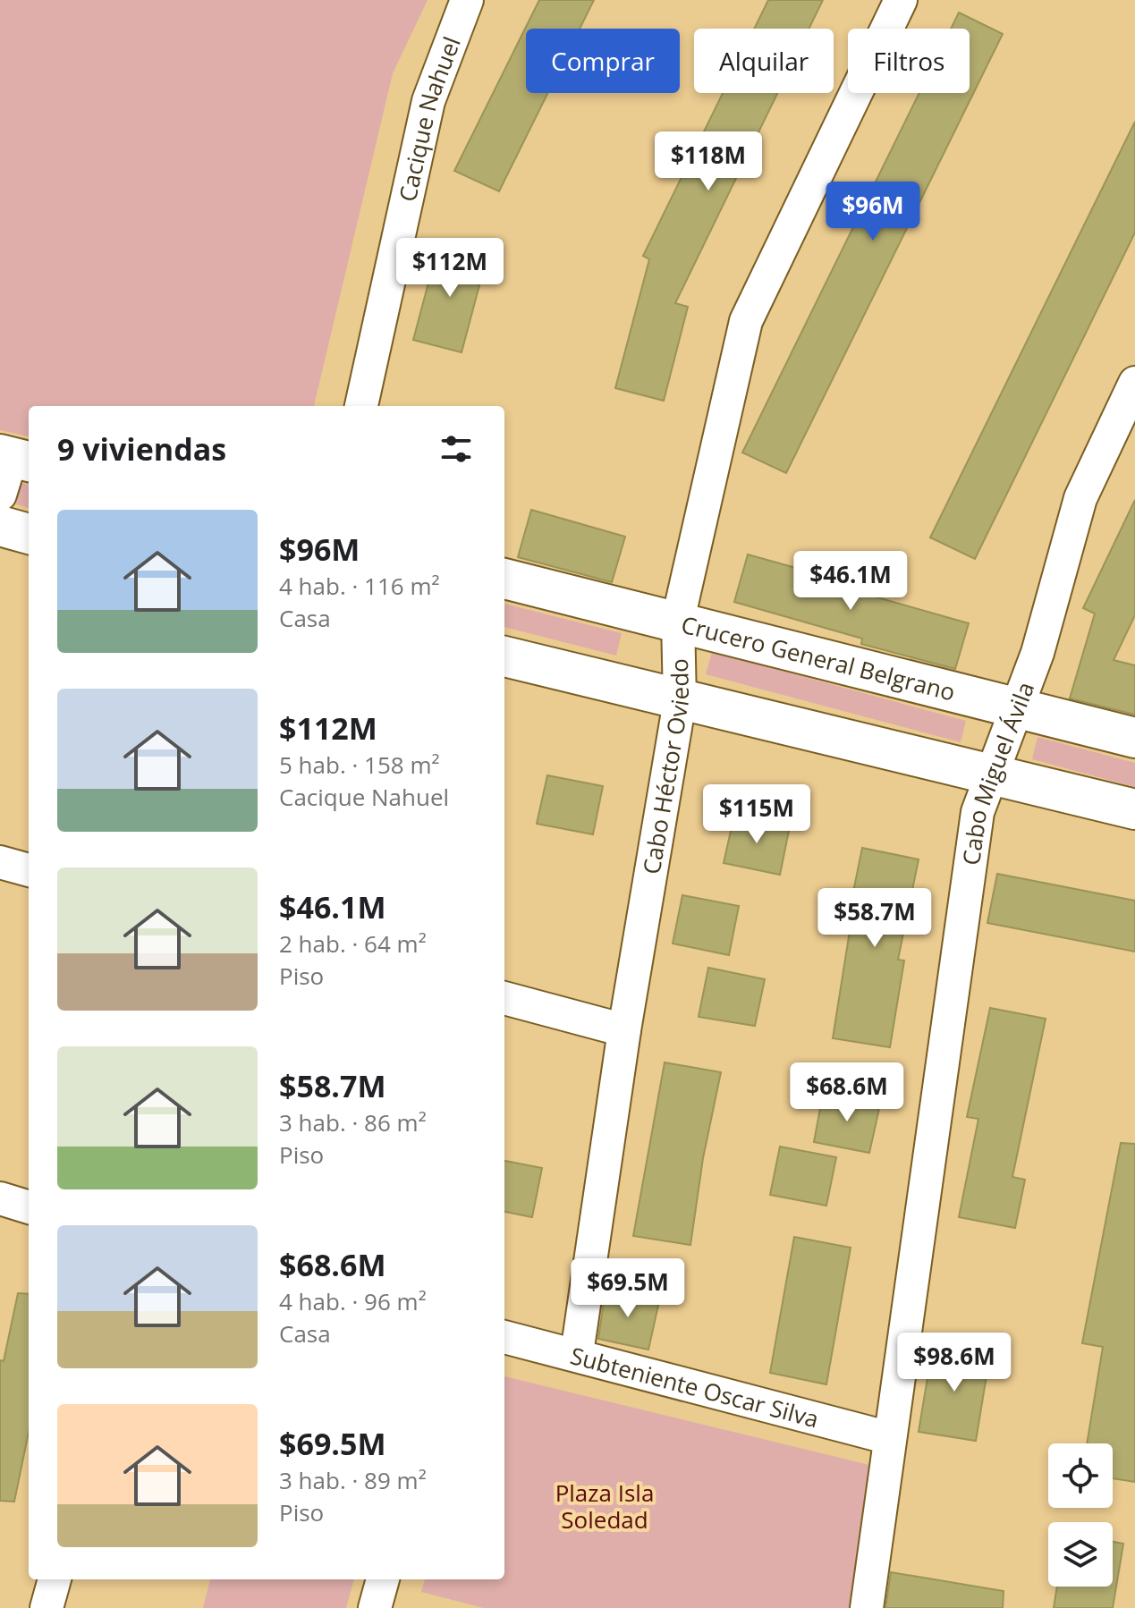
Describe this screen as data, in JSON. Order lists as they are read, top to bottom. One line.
{"streets":{"street":["Cacique Nahuel","Crucero General Belgrano","Cabo Héctor Oviedo","Cabo Miguel Ávila","Subteniente Oscar Silva"]},"crossings":[["Crucero General Belgrano","Cabo Héctor Oviedo"],["Crucero General Belgrano","Cabo Miguel Ávila"],["Cabo Héctor Oviedo","Subteniente Oscar Silva"],["Cabo Miguel Ávila","Subteniente Oscar Silva"]],"parks":["Plaza Isla Soledad"],"page":{"chip":["Comprar","Alquilar","Filtros"],"price":["$118M","$96M","$112M","$46.1M","$115M","$58.7M","$68.6M","$69.5M","$98.6M"],"heading":"9 viviendas","list":[{"name":"$96M","note":"4 hab. · 116 m² · Casa"},{"name":"$112M","note":"5 hab. · 158 m² · Cacique Nahuel"},{"name":"$46.1M","note":"2 hab. · 64 m² · Piso"},{"name":"$58.7M","note":"3 hab. · 86 m² · Piso"},{"name":"$68.6M","note":"4 hab. · 96 m² · Casa"},{"name":"$69.5M","note":"3 hab. · 89 m² · Piso"}]}}
